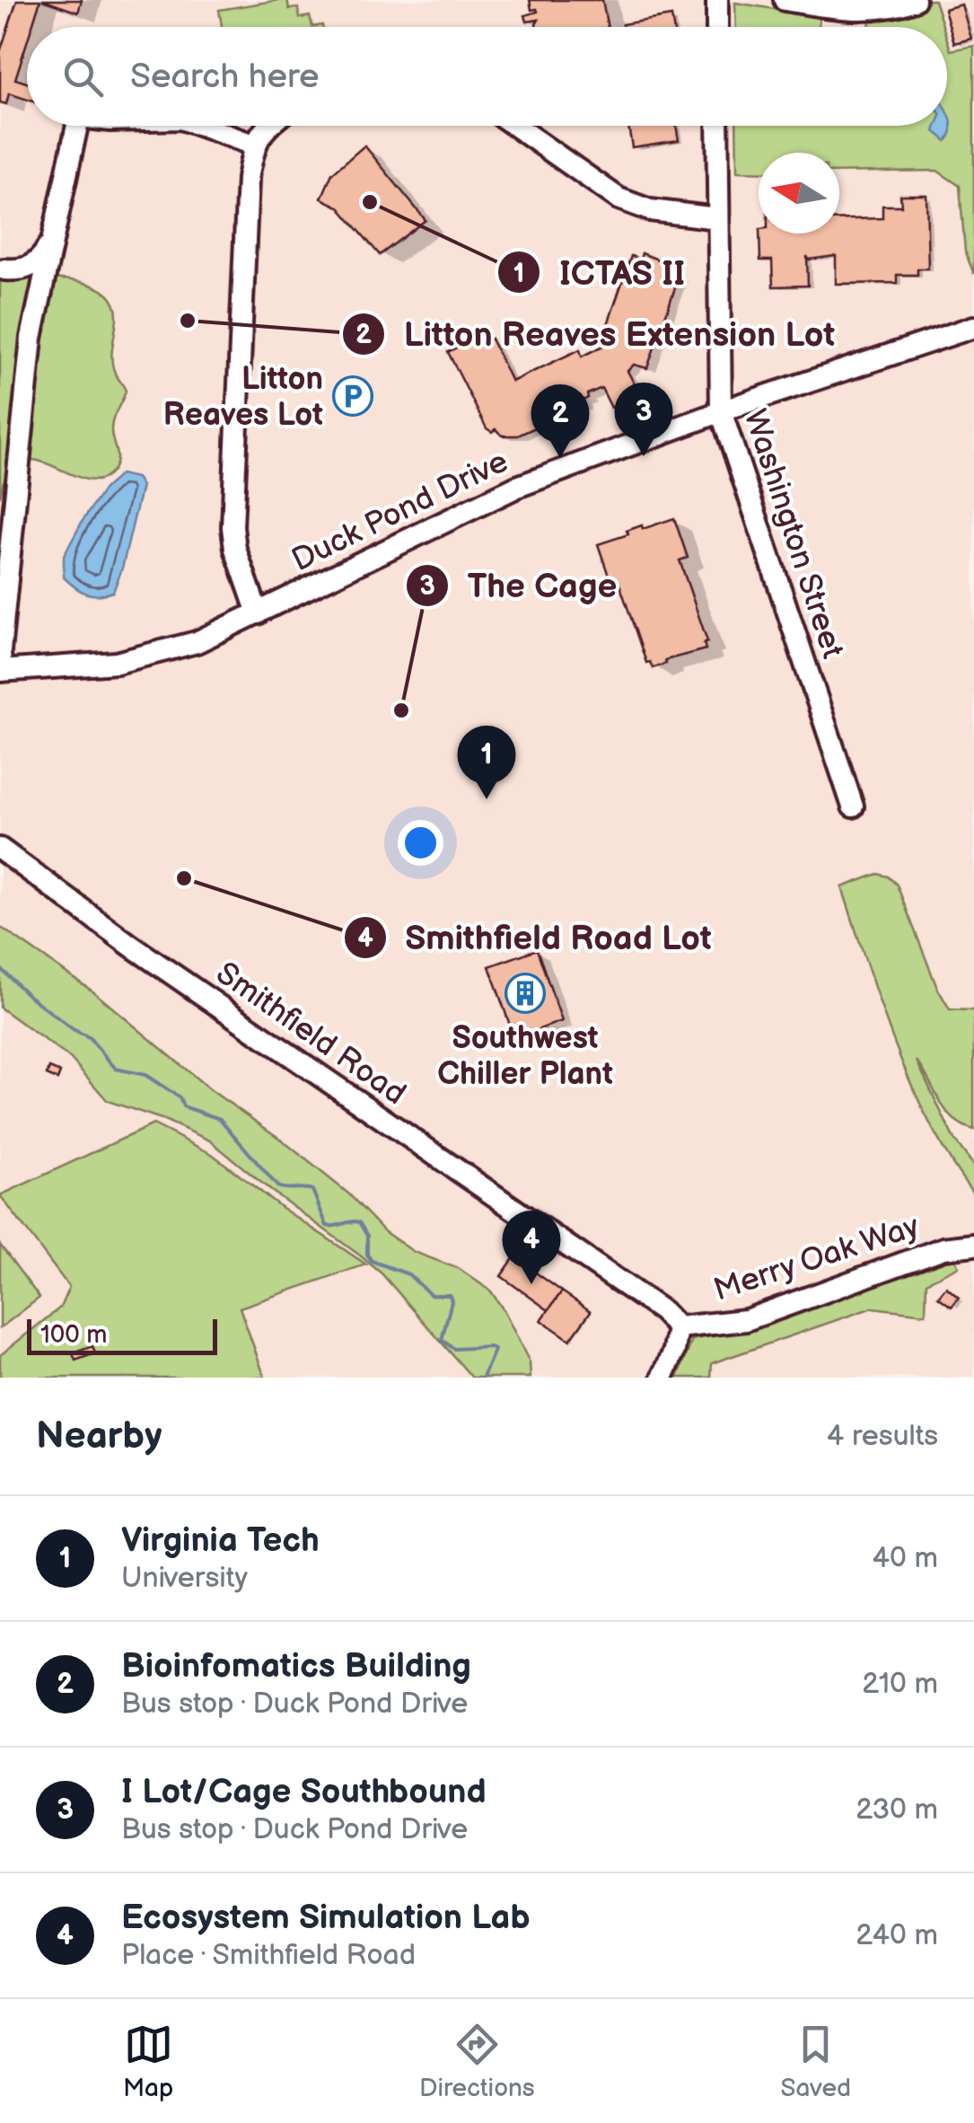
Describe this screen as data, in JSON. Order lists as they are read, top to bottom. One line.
{"streets":{"street":["Duck Pond Drive","Washington Street","Smithfield Road","Merry Oak Way"]},"crossings":[["Duck Pond Drive","Washington Street"],["Smithfield Road","Merry Oak Way"]],"places":{"other":["ICTAS II","Litton Reaves Extension Lot","The Cage","Smithfield Road Lot"],"parking":["Litton Reaves Lot"],"building":["Southwest Chiller Plant"]},"scale_bar":"100 m","north":"left","page":{"search":"Search here","pins":["3","2","1","4"],"scale":"100 m","heading":["Nearby","4 results"],"list":[{"mark":"1","name":"Virginia Tech","note":"University","value":"40 m"},{"mark":"2","name":"Bioinfomatics Building","note":"Bus stop · Duck Pond Drive","value":"210 m"},{"mark":"3","name":"I Lot/Cage Southbound","note":"Bus stop · Duck Pond Drive","value":"230 m"},{"mark":"4","name":"Ecosystem Simulation Lab","note":"Place · Smithfield Road","value":"240 m"}],"nav":["Map","Directions","Saved"]}}
